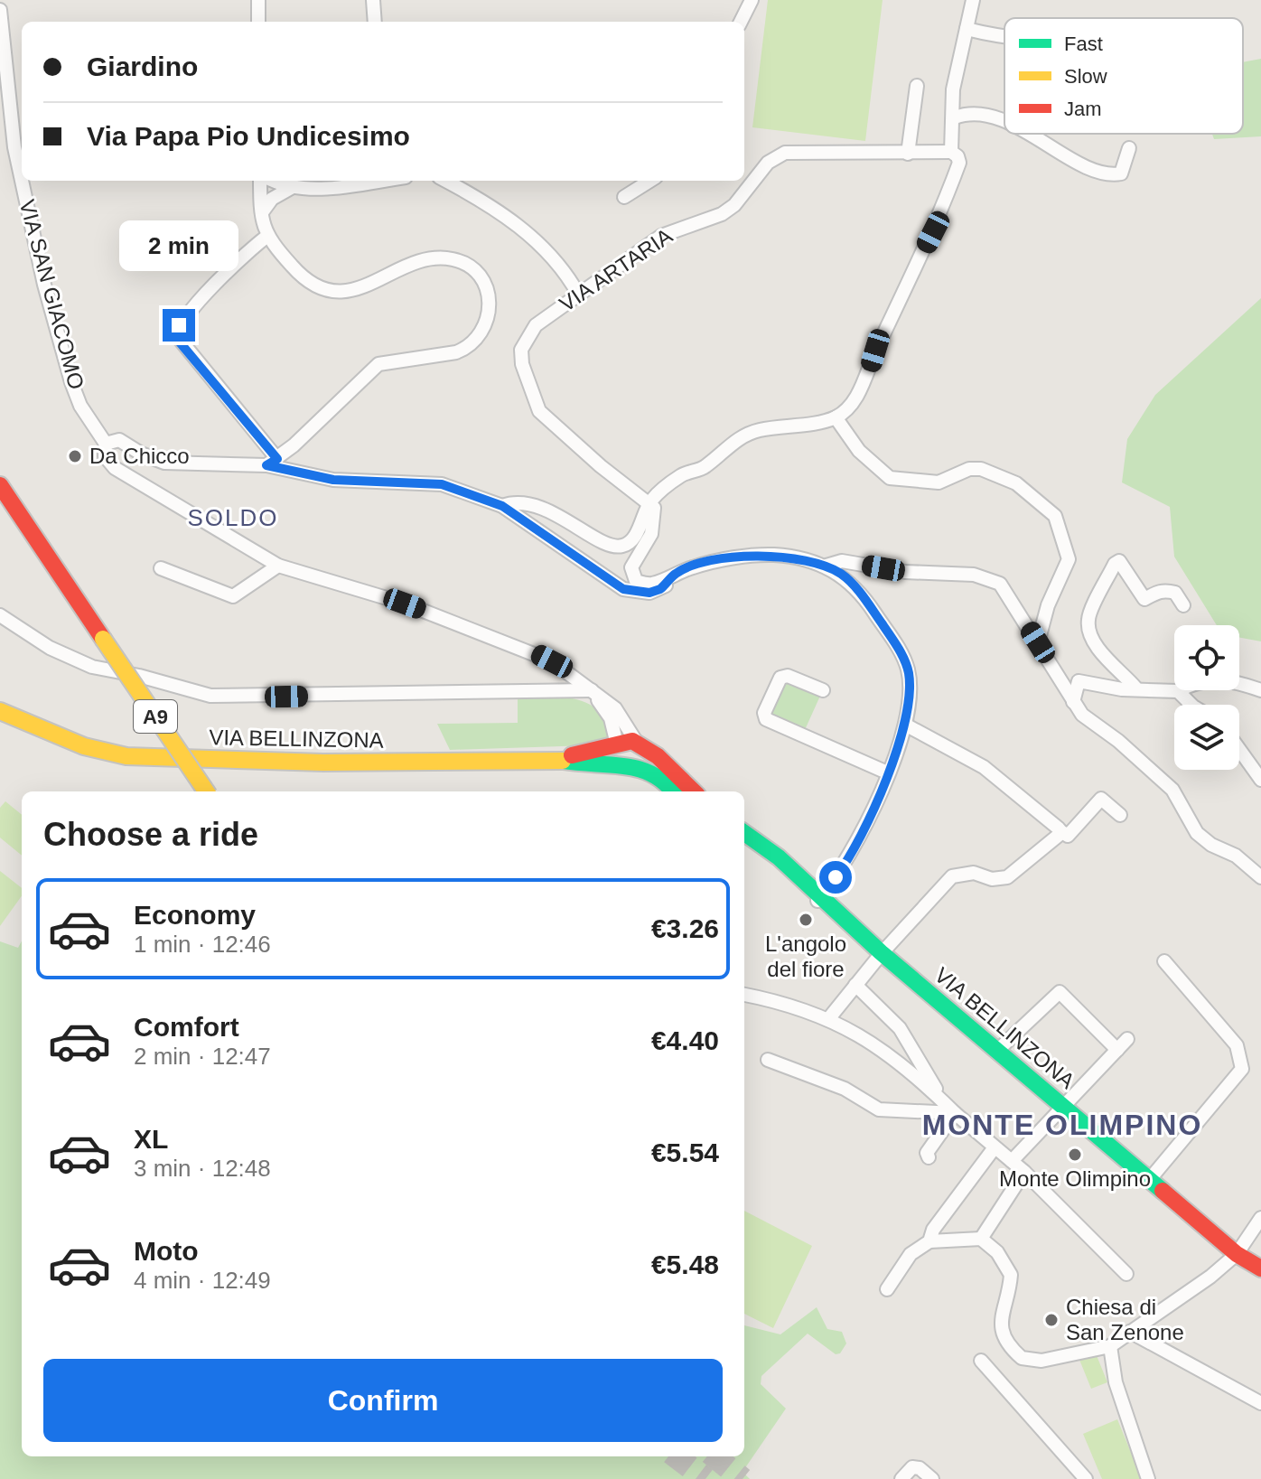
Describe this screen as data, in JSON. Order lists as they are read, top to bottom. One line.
{"streets":{"main road":["A9","VIA BELLINZONA"],"street":["VIA ARTARIA","VIA SAN GIACOMO"]},"districts":["SOLDO","MONTE OLIMPINO"],"places":["Da Chicco","L'angolo del fiore","Monte Olimpino","Chiesa di San Zenone"],"legend":["Fast","Slow","Jam"],"page":{"banner":["Giardino","Via Papa Pio Undicesimo"],"bubble":"2 min","heading":"Choose a ride","list":[{"name":"Economy","note":"1 min · 12:46","value":"€3.26"},{"name":"Comfort","note":"2 min · 12:47","value":"€4.40"},{"name":"XL","note":"3 min · 12:48","value":"€5.54"},{"name":"Moto","note":"4 min · 12:49","value":"€5.48"}],"buttons":"Confirm"}}
